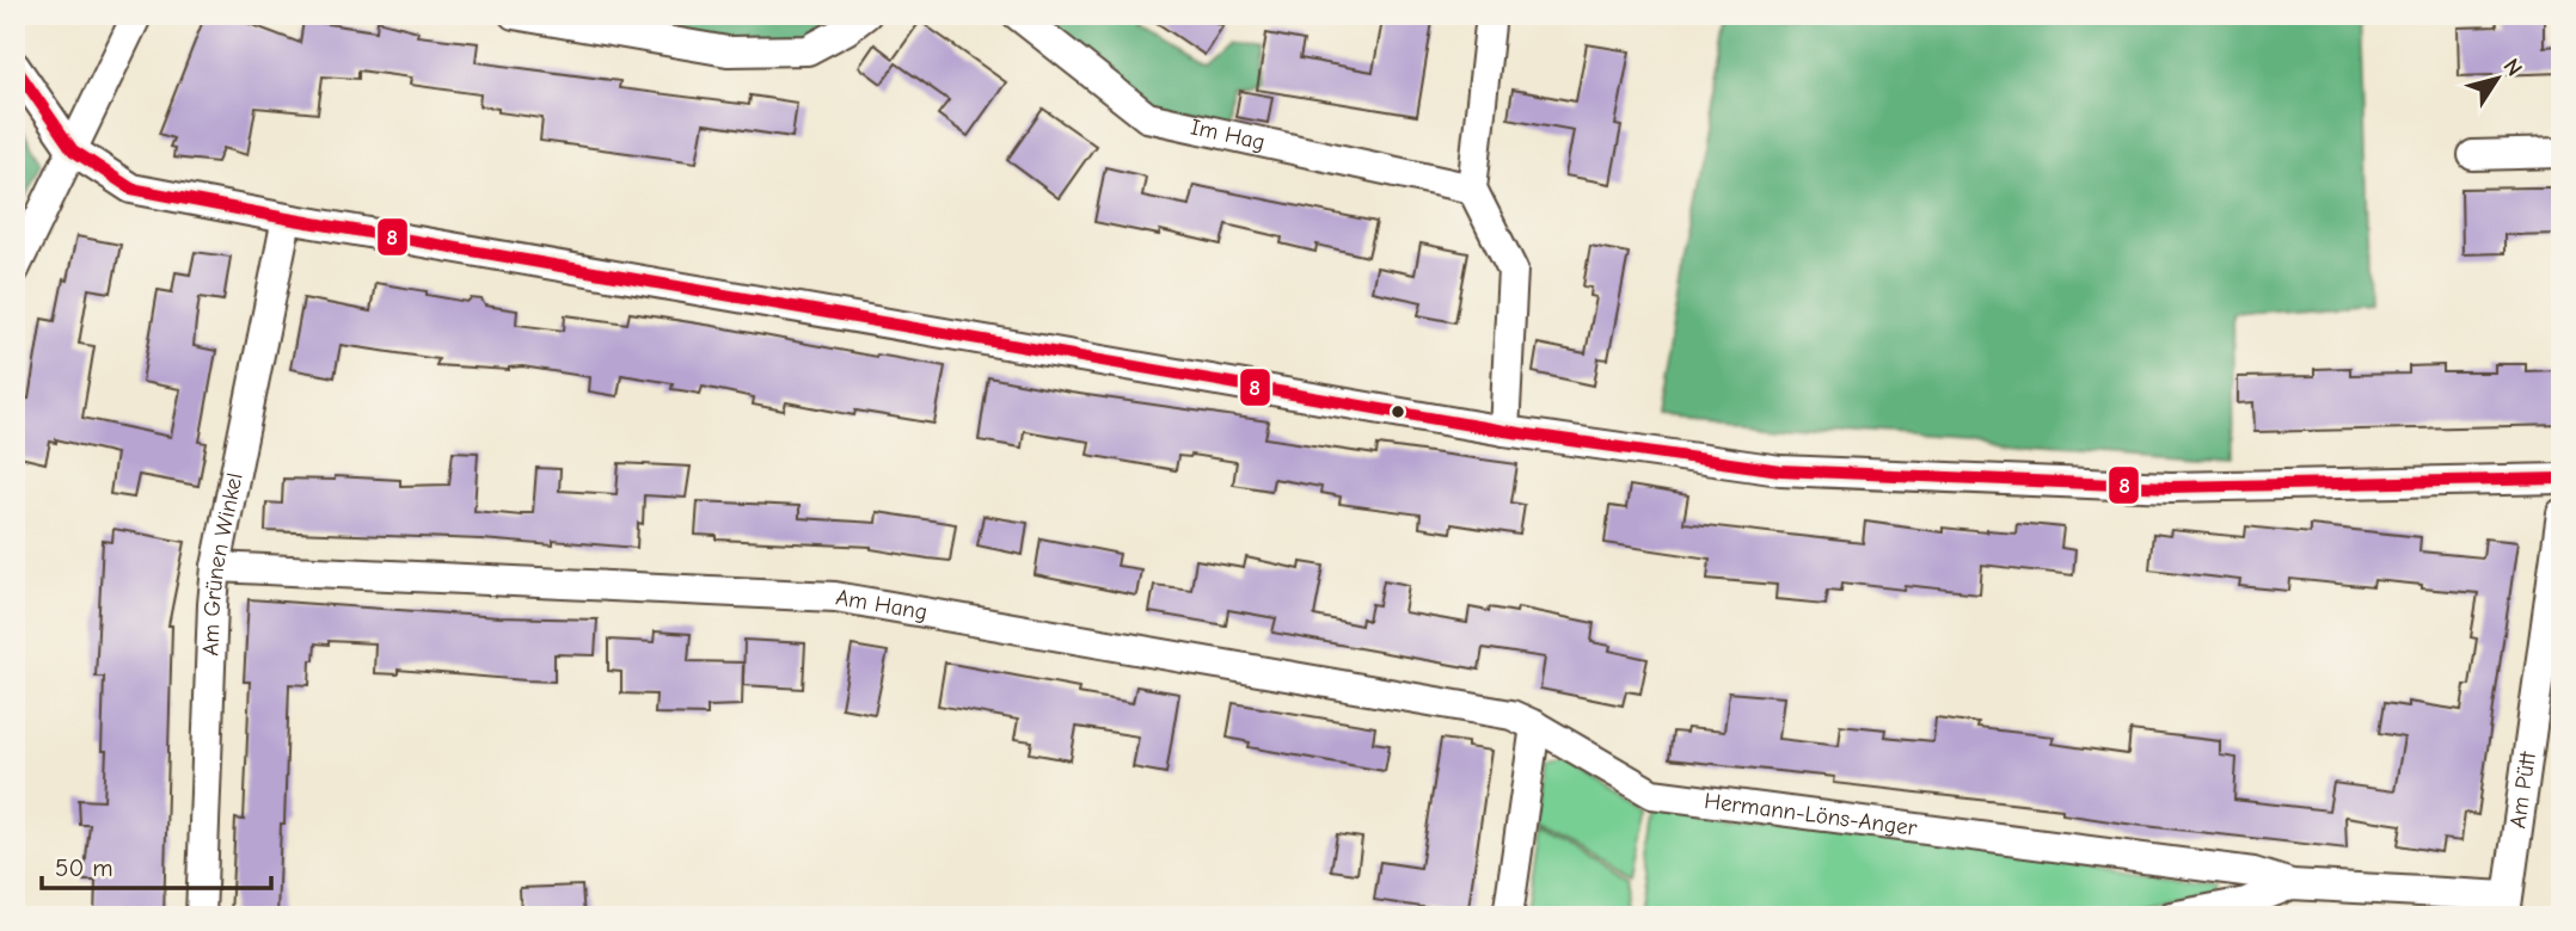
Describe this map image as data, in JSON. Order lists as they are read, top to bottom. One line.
{"streets":{"street":["Im Hag","Am Grünen Winkel","Am Hang","Am Pütt","Hermann-Löns-Anger"]},"crossings":[["Am Grünen Winkel","Am Hang"],["Am Hang","Hermann-Löns-Anger"],["Am Pütt","Hermann-Löns-Anger"]],"lines":["transit line 8"],"scale_bar":"50 m","north":"top right"}
